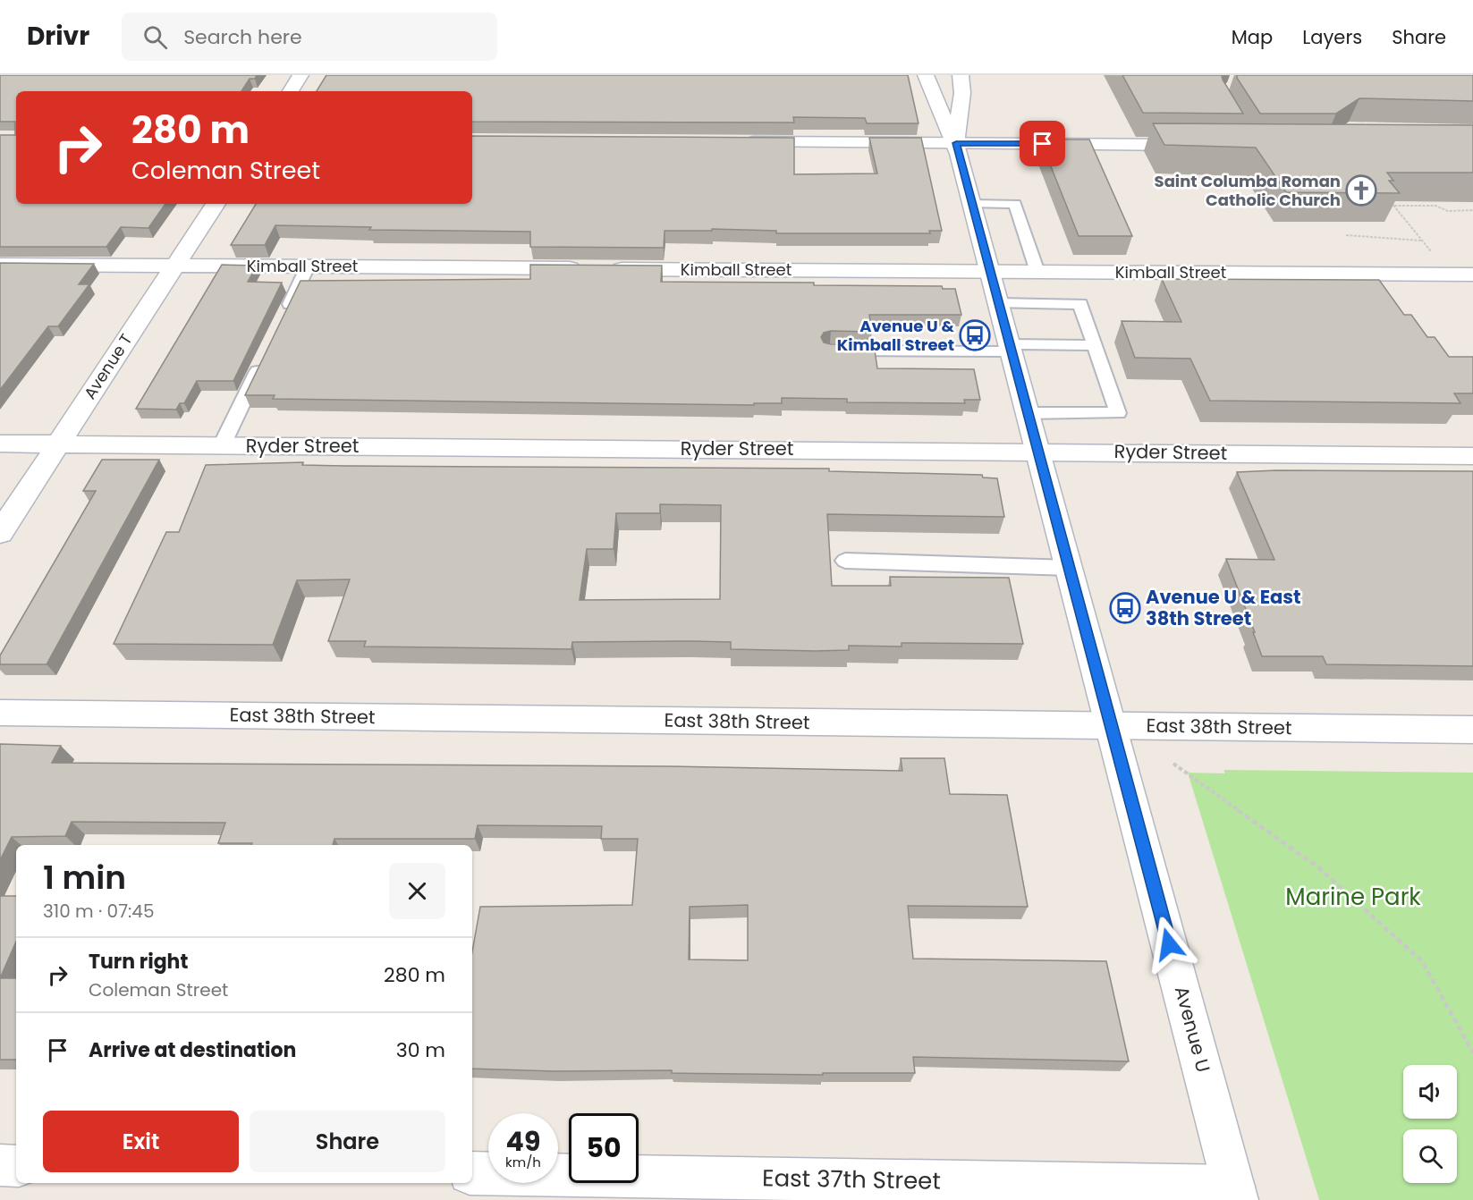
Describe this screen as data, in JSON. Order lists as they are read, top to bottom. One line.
{"streets":{"street":["Kimball Street","Avenue T","Ryder Street","East 38th Street","Avenue U","East 37th Street"]},"crossings":[["Kimball Street","Avenue T"],["Kimball Street","Avenue U"],["Avenue T","Ryder Street"],["Ryder Street","Avenue U"],["East 38th Street","Avenue U"],["Avenue U","East 37th Street"]],"parks":["Marine Park"],"places":{"church":["Saint Columba Roman Catholic Church"],"bus stop":["Avenue U & Kimball Street","Avenue U & East 38th Street"]},"page":{"header":"Drivr","search":"Search here","nav":["Map","Layers","Share"],"turn":["280 m","Coleman Street"],"heading":["1 min","310 m · 07:45"],"list":[{"name":"Turn right","note":"Coleman Street","value":"280 m"},{"name":"Arrive at destination","value":"30 m"}],"buttons":["Exit","Share"],"speed":"49 km/h","limit":"50"}}
